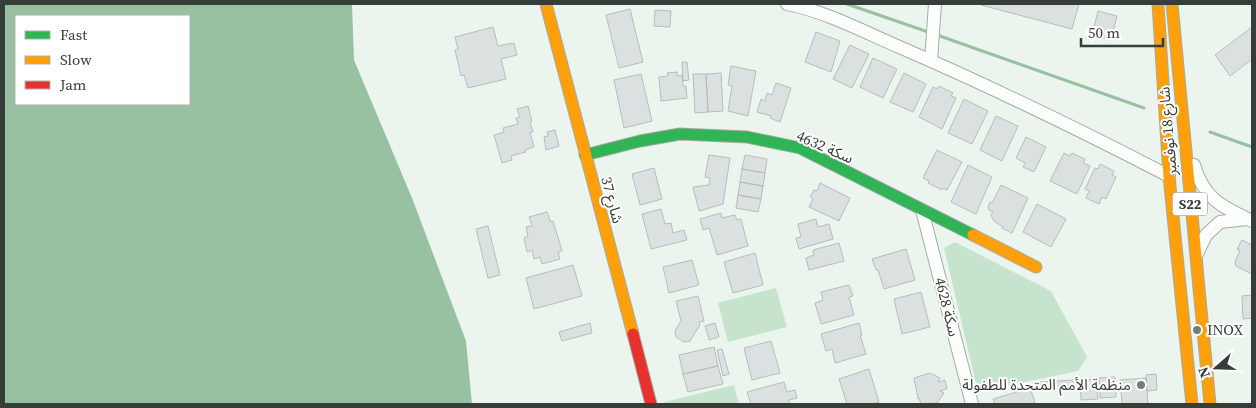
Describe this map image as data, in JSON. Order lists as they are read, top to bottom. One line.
{"streets":{"street":["شارع 18 نوفمبر","سكة 4632","شارع 37","S22","سكة 4628"]},"crossings":[["سكة 4632","شارع 37"],["سكة 4632","سكة 4628"]],"places":["INOX","منظمة الأمم المتحدة للطفولة"],"legend":["Fast","Slow","Jam"],"scale_bar":"50 m","north":"left"}
